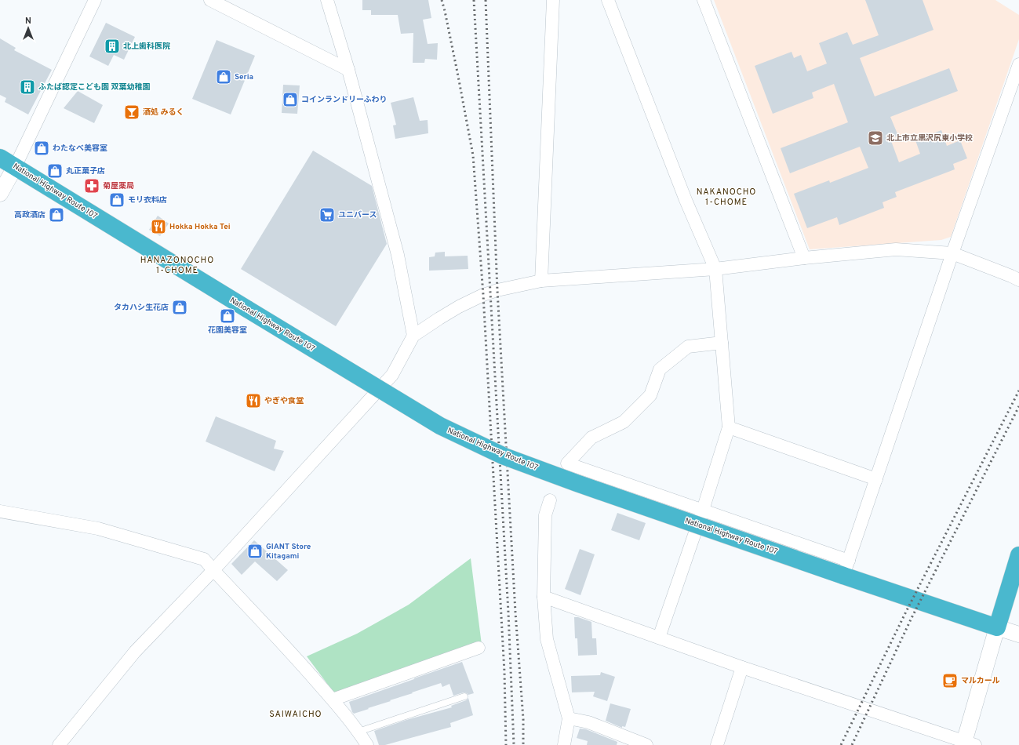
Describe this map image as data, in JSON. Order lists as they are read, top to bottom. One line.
{"streets":{"highway":["National Highway Route 107"]},"districts":["NAKANOCHO 1-CHOME","HANAZONOCHO 1-CHOME","SAIWAICHO"],"places":{"building":["北上歯科医院","ふたば認定こども園 双葉幼稚園"],"shop":["Seria","コインランドリーふわり","わたなべ美容室","丸正菓子店","モリ衣料店","高政酒店","タカハシ生花店","花園美容室","GIANT Store Kitagami"],"bar":["酒処 みるく"],"school or university":["北上市立黒沢尻東小学校"],"pharmacy":["菊屋薬局"],"supermarket":["ユニバース"],"restaurant":["Hokka Hokka Tei","やぎや食堂"],"cafe":["マルカール"]},"north":"top"}
